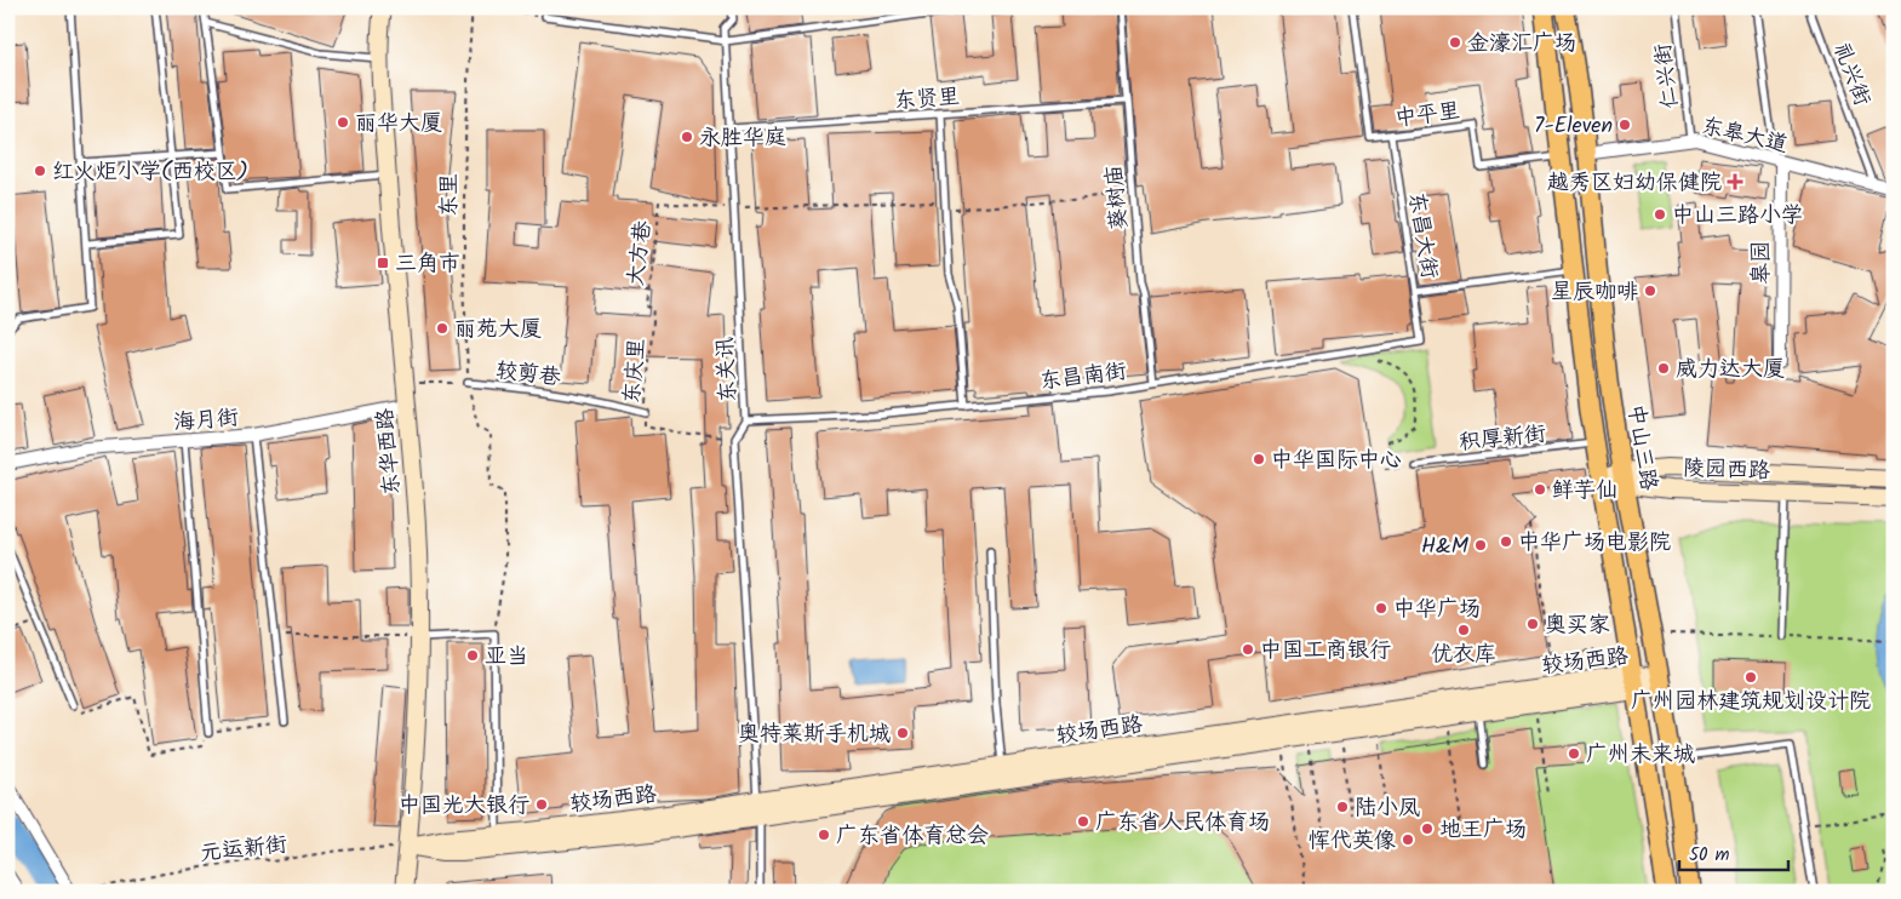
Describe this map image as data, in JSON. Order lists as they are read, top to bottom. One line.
{"streets":{"main road":["中山三路"],"street":["东皋大道","皋园","海月街","东华西路","陵园西路","较场西路"],"lane":["礼兴街","仁兴街","东贤里","中平里","葵树庙","东昌大街","东关讯","较剪巷","东昌南街","积厚新街"],"path":["东里","大方巷","东庆里","元运新街"]},"crossings":[["礼兴街","东皋大道"],["仁兴街","东皋大道"],["东贤里","葵树庙"],["东贤里","东关讯"],["中平里","东昌大街"],["东皋大道","皋园"],["东皋大道","中山三路"],["东里","较剪巷"],["葵树庙","东昌南街"],["东昌大街","东昌南街"],["大方巷","东关讯"],["大方巷","东庆里"],["东关讯","东庆里"],["东关讯","东昌南街"],["东庆里","较剪巷"],["较剪巷","东华西路"],["海月街","东华西路"],["中山三路","陵园西路"],["中山三路","较场西路"],["东华西路","较场西路"],["东华西路","元运新街"],["较场西路","元运新街"]],"places":{"other":["金濠汇广场","丽华大厦","7-Eleven","永胜华庭","红火炬小学(西校区)","中山三路小学","星辰咖啡","丽苑大厦","威力达大厦","中华国际中心","鲜芋仙","中华广场电影院","H&M","中华广场","奥买家","优衣库","中国工商银行","亚当","广州园林建筑规划设计院","奥特莱斯手机城","广州未来城","中国光大银行","陆小凤","广东省人民体育场","地王广场","广东省体育总会","恽代英像"],"health":["越秀区妇幼保健院"],"transit":["三角市"]},"scale_bar":"50 m"}
